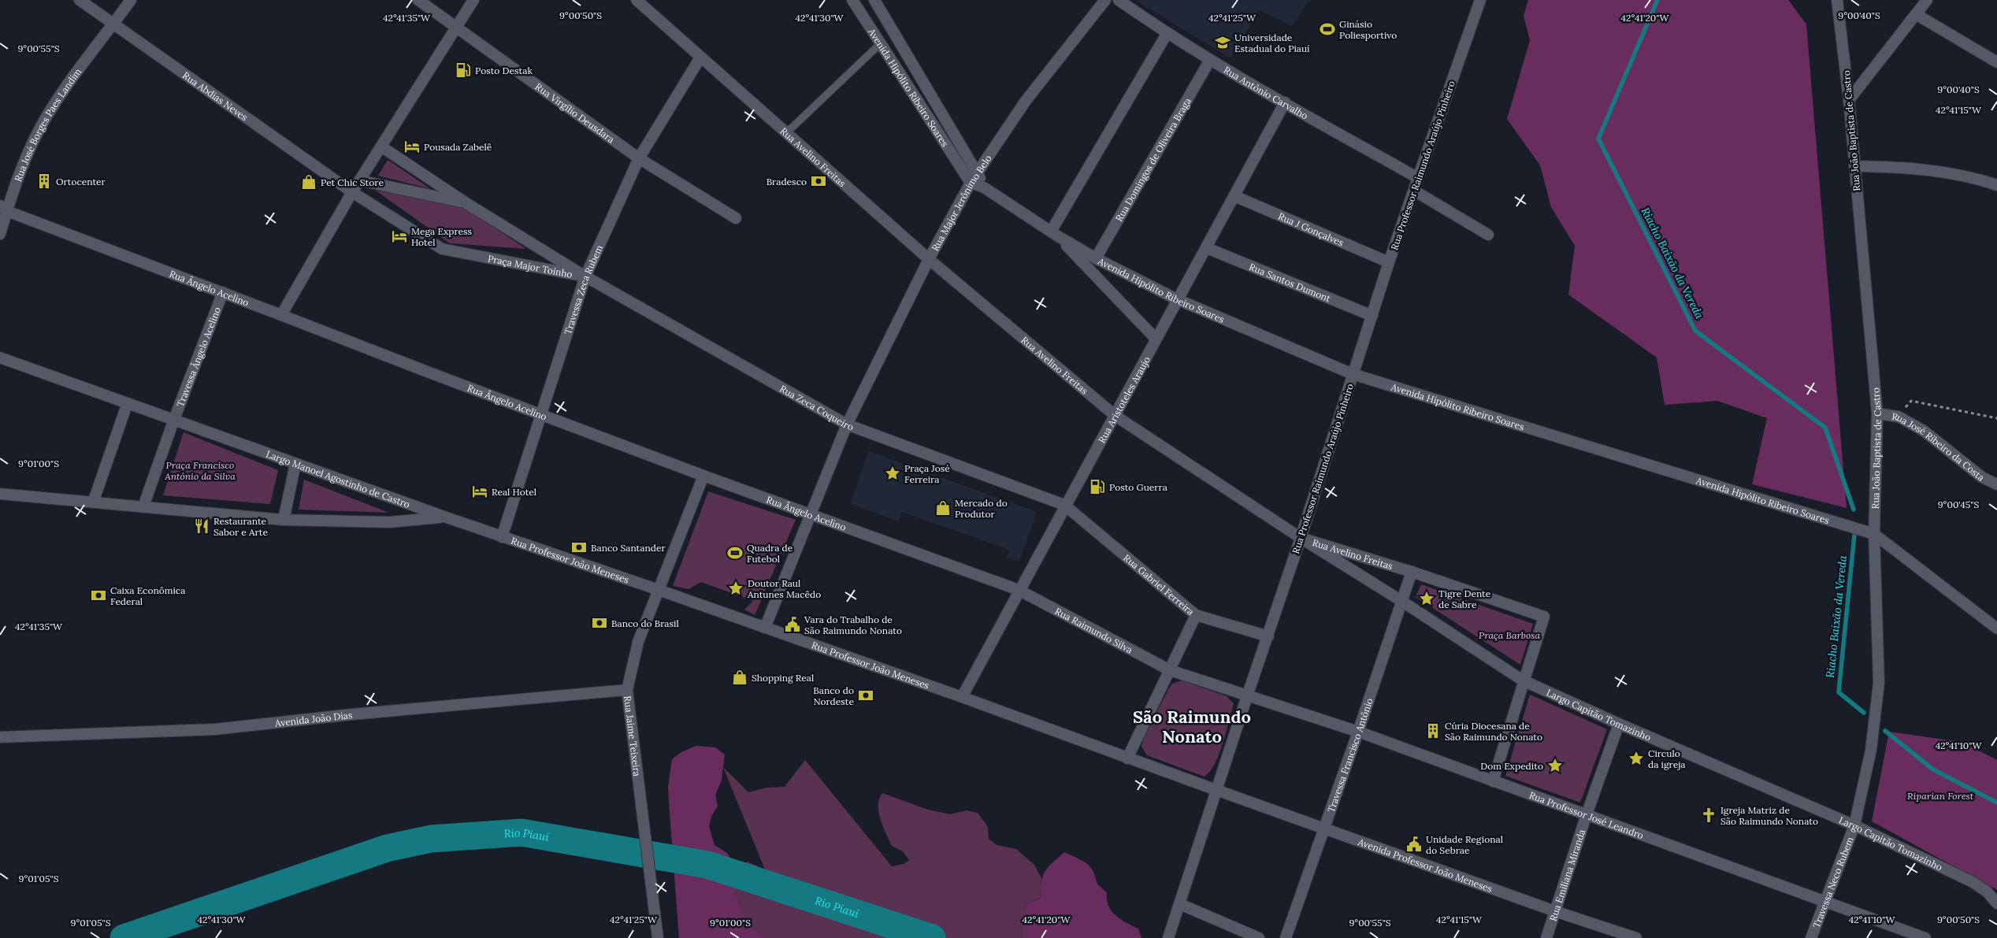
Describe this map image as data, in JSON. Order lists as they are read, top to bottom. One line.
{"streets":{"street":["Avenida Hipólito Ribeiro Soares","Rua Antônio Carvalho","Rua Abdias Neves","Rua Virgílio Deusdara","Rua José Borges Paes Landim","Rua João Baptista de Castro","Rua Avelino Freitas","Rua Domingos de Oliveira Braga","Rua Professor Raimundo Araújo Pinheiro","Rua Major Jerônimo Belo","Rua J Gonçalves","Praça Major Toinho","Rua Santos Dumont","Rua Ângelo Acelino","Travessa Zeca Rubem","Travessa Ângelo Acelino","Rua Aristoteles Araujo","Rua Zeca Coqueiro","Rua José Ribeiro da Costa","Largo Manoel Agostinho de Castro","Rua Professor João Meneses","Rua Gabriel Ferreira","Rua Raimundo Silva","Largo Capitão Tomazinho","Avenida João Dias","Rua Jaime Teixeira","Travessa Francisco Antônio","Rua Professor José Leandro","Avenida Professor João Meneses","Rua Emiliana Miranda","Travessa Neco Rubem"]},"crossings":[["Avenida Hipólito Ribeiro Soares","Rua João Baptista de Castro"],["Avenida Hipólito Ribeiro Soares","Rua Domingos de Oliveira Braga"],["Avenida Hipólito Ribeiro Soares","Rua Professor Raimundo Araújo Pinheiro"],["Avenida Hipólito Ribeiro Soares","Rua Major Jerônimo Belo"],["Avenida Hipólito Ribeiro Soares","Rua Aristoteles Araujo"],["Rua Antônio Carvalho","Rua Domingos de Oliveira Braga"],["Rua Antônio Carvalho","Rua Professor Raimundo Araújo Pinheiro"],["Rua Antônio Carvalho","Rua Aristoteles Araujo"],["Rua Abdias Neves","Rua José Borges Paes Landim"],["Rua Abdias Neves","Praça Major Toinho"],["Rua Virgílio Deusdara","Travessa Zeca Rubem"],["Rua José Borges Paes Landim","Rua Ângelo Acelino"],["Rua João Baptista de Castro","Rua José Ribeiro da Costa"],["Rua João Baptista de Castro","Largo Capitão Tomazinho"],["Rua João Baptista de Castro","Travessa Neco Rubem"],["Rua Avelino Freitas","Rua Professor Raimundo Araújo Pinheiro"],["Rua Avelino Freitas","Rua Major Jerônimo Belo"],["Rua Avelino Freitas","Travessa Zeca Rubem"],["Rua Avelino Freitas","Rua Aristoteles Araujo"],["Rua Avelino Freitas","Largo Capitão Tomazinho"],["Rua Avelino Freitas","Travessa Francisco Antônio"],["Rua Professor Raimundo Araújo Pinheiro","Rua J Gonçalves"],["Rua Professor Raimundo Araújo Pinheiro","Rua Santos Dumont"],["Rua Professor Raimundo Araújo Pinheiro","Rua Professor João Meneses"],["Rua Professor Raimundo Araújo Pinheiro","Rua Gabriel Ferreira"],["Rua Professor Raimundo Araújo Pinheiro","Rua Raimundo Silva"],["Rua Professor Raimundo Araújo Pinheiro","Largo Capitão Tomazinho"],["Rua Professor Raimundo Araújo Pinheiro","Rua Professor José Leandro"],["Rua Professor Raimundo Araújo Pinheiro","Avenida Professor João Meneses"],["Rua Major Jerônimo Belo","Rua Zeca Coqueiro"],["Rua J Gonçalves","Rua Aristoteles Araujo"],["Praça Major Toinho","Travessa Zeca Rubem"],["Praça Major Toinho","Rua Zeca Coqueiro"],["Rua Santos Dumont","Rua Aristoteles Araujo"],["Rua Ângelo Acelino","Travessa Zeca Rubem"],["Rua Ângelo Acelino","Travessa Ângelo Acelino"],["Rua Ângelo Acelino","Rua Aristoteles Araujo"],["Rua Ângelo Acelino","Rua Raimundo Silva"],["Rua Ângelo Acelino","Rua Jaime Teixeira"],["Travessa Zeca Rubem","Rua Zeca Coqueiro"],["Travessa Zeca Rubem","Largo Manoel Agostinho de Castro"],["Travessa Zeca Rubem","Rua Professor João Meneses"],["Travessa Ângelo Acelino","Largo Manoel Agostinho de Castro"],["Rua Aristoteles Araujo","Rua Zeca Coqueiro"],["Rua Aristoteles Araujo","Rua Professor João Meneses"],["Rua Aristoteles Araujo","Rua Gabriel Ferreira"],["Rua Aristoteles Araujo","Rua Raimundo Silva"],["Rua Zeca Coqueiro","Rua Gabriel Ferreira"],["Largo Manoel Agostinho de Castro","Rua Professor João Meneses"],["Rua Professor João Meneses","Rua Jaime Teixeira"],["Rua Professor João Meneses","Avenida Professor João Meneses"],["Rua Raimundo Silva","Rua Professor José Leandro"],["Largo Capitão Tomazinho","Travessa Francisco Antônio"],["Largo Capitão Tomazinho","Rua Emiliana Miranda"],["Largo Capitão Tomazinho","Travessa Neco Rubem"],["Avenida João Dias","Rua Jaime Teixeira"],["Travessa Francisco Antônio","Rua Professor José Leandro"],["Travessa Francisco Antônio","Avenida Professor João Meneses"],["Rua Professor José Leandro","Rua Emiliana Miranda"],["Rua Professor José Leandro","Travessa Neco Rubem"],["Avenida Professor João Meneses","Rua Emiliana Miranda"]],"districts":["São Raimundo Nonato"],"water":["Riacho Baixão da Vereda","Rio Piauí"],"parks":["Praça Francisco Antônio da Silva","Praça Barbosa","Riparian Forest"],"places":{"sports":["Ginásio Poliesportivo","Quadra de Futebol"],"school or university":["Universidade Estadual do Piauí"],"fuel station":["Posto Destak","Posto Guerra"],"hotel":["Pousada Zabelê","Mega Express Hotel","Real Hotel"],"building":["Ortocenter","Cúria Diocesana de São Raimundo Nonato"],"bank":["Bradesco","Banco Santander","Caixa Econômica Federal","Banco do Brasil","Banco do Nordeste"],"shop":["Pet Chic Store","Mercado do Produtor","Shopping Real"],"place":["Praça José Ferreira","Doutor Raul Antunes Macêdo","Tigre Dente de Sabre","Circulo da igreja","Dom Expedito"],"restaurant":["Restaurante Sabor e Arte"],"public building":["Vara do Trabalho de São Raimundo Nonato","Unidade Regional do Sebrae"],"church":["Igreja Matriz de São Raimundo Nonato"]},"coordinates":["9°00'50\"S","9°00'40\"S","42°41'30\"W","42°41'25\"W","42°41'35\"W","42°41'20\"W","9°00'55\"S","42°41'15\"W","9°01'00\"S","9°00'45\"S","42°41'10\"W","9°01'05\"S"]}
